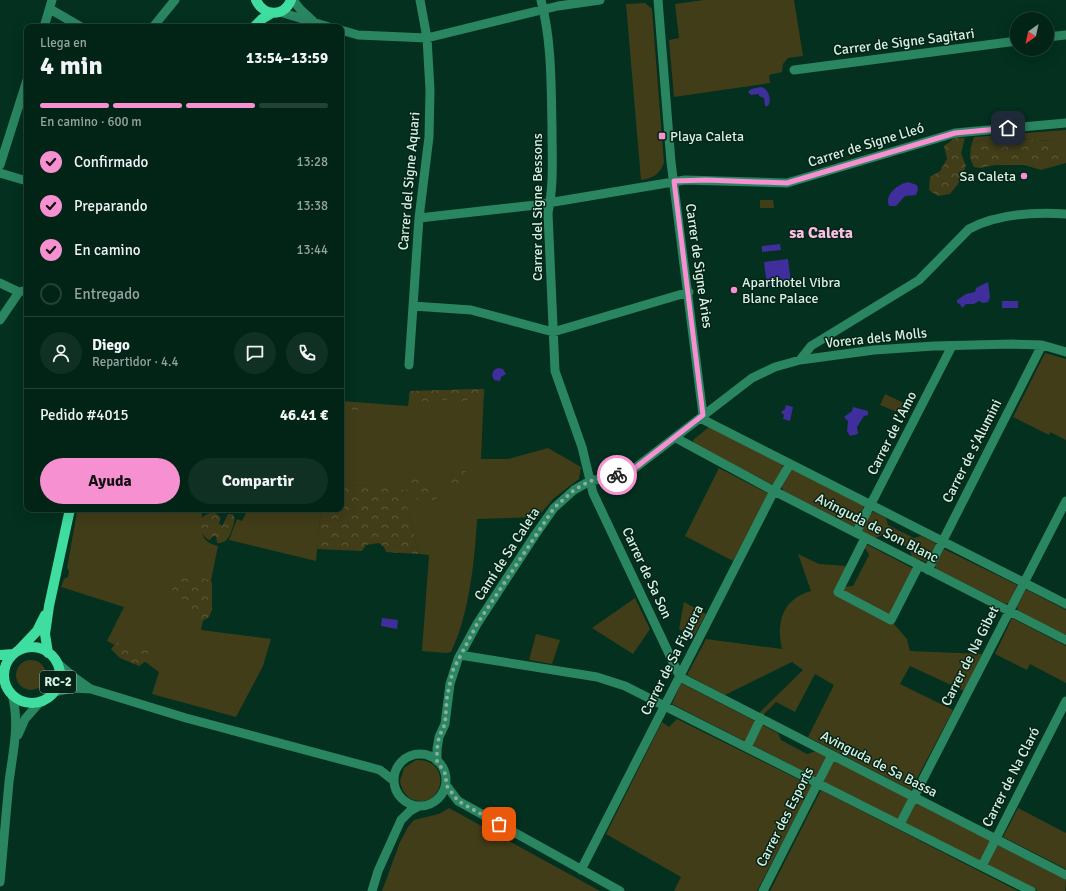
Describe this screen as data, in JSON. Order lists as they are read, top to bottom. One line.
{"streets":{"main road":["RC-2"],"street":["Carrer de Signe Sagitari","Carrer de Signe Lleó","Carrer del Signe Aquari","Carrer del Signe Bessons","Carrer de Signe Àries","Vorera dels Molls","Carrer de l'Amo","Carrer de s'Alumini","Avinguda de Son Blanc","Camí de Sa Caleta","Carrer de Sa Son","Carrer de Na Gibet","Carrer de Sa Figuera","Avinguda de Sa Bassa","Carrer de Na Claró","Carrer des Esports"]},"crossings":[["Carrer de Signe Lleó","Carrer del Signe Aquari"],["Carrer de Signe Lleó","Carrer del Signe Bessons"],["Carrer de Signe Lleó","Carrer de Signe Àries"],["Carrer del Signe Bessons","Camí de Sa Caleta"],["Carrer del Signe Bessons","Carrer de Sa Son"],["Carrer de Signe Àries","Vorera dels Molls"],["Carrer de Signe Àries","Avinguda de Son Blanc"],["Carrer de Signe Àries","Camí de Sa Caleta"],["Vorera dels Molls","Carrer de l'Amo"],["Vorera dels Molls","Carrer de s'Alumini"],["Vorera dels Molls","Avinguda de Son Blanc"],["Vorera dels Molls","Camí de Sa Caleta"],["Carrer de l'Amo","Avinguda de Son Blanc"],["Carrer de s'Alumini","Avinguda de Son Blanc"],["Avinguda de Son Blanc","Camí de Sa Caleta"],["Avinguda de Son Blanc","Carrer de Na Gibet"],["Avinguda de Son Blanc","Carrer de Sa Figuera"],["Camí de Sa Caleta","Carrer de Sa Son"],["Carrer de Sa Son","Carrer de Sa Figuera"],["Carrer de Sa Son","Avinguda de Sa Bassa"],["Carrer de Na Gibet","Avinguda de Sa Bassa"],["Carrer de Sa Figuera","Avinguda de Sa Bassa"],["Avinguda de Sa Bassa","Carrer de Na Claró"],["Avinguda de Sa Bassa","Carrer des Esports"]],"districts":["sa Caleta"],"places":{"transit":["Playa Caleta"],"other":["Sa Caleta","Aparthotel Vibra Blanc Palace"]},"north":"bottom left","page":{"heading":["4 min","Llega en","13:54–13:59"],"panel":["Diego","Repartidor · 4.4","Pedido #4015","46.41 €"],"bar":"En camino · 600 m","list":[["Confirmado","13:28"],["Preparando","13:38"],["En camino","13:44"],"Entregado"],"buttons":["Ayuda","Compartir"]}}
